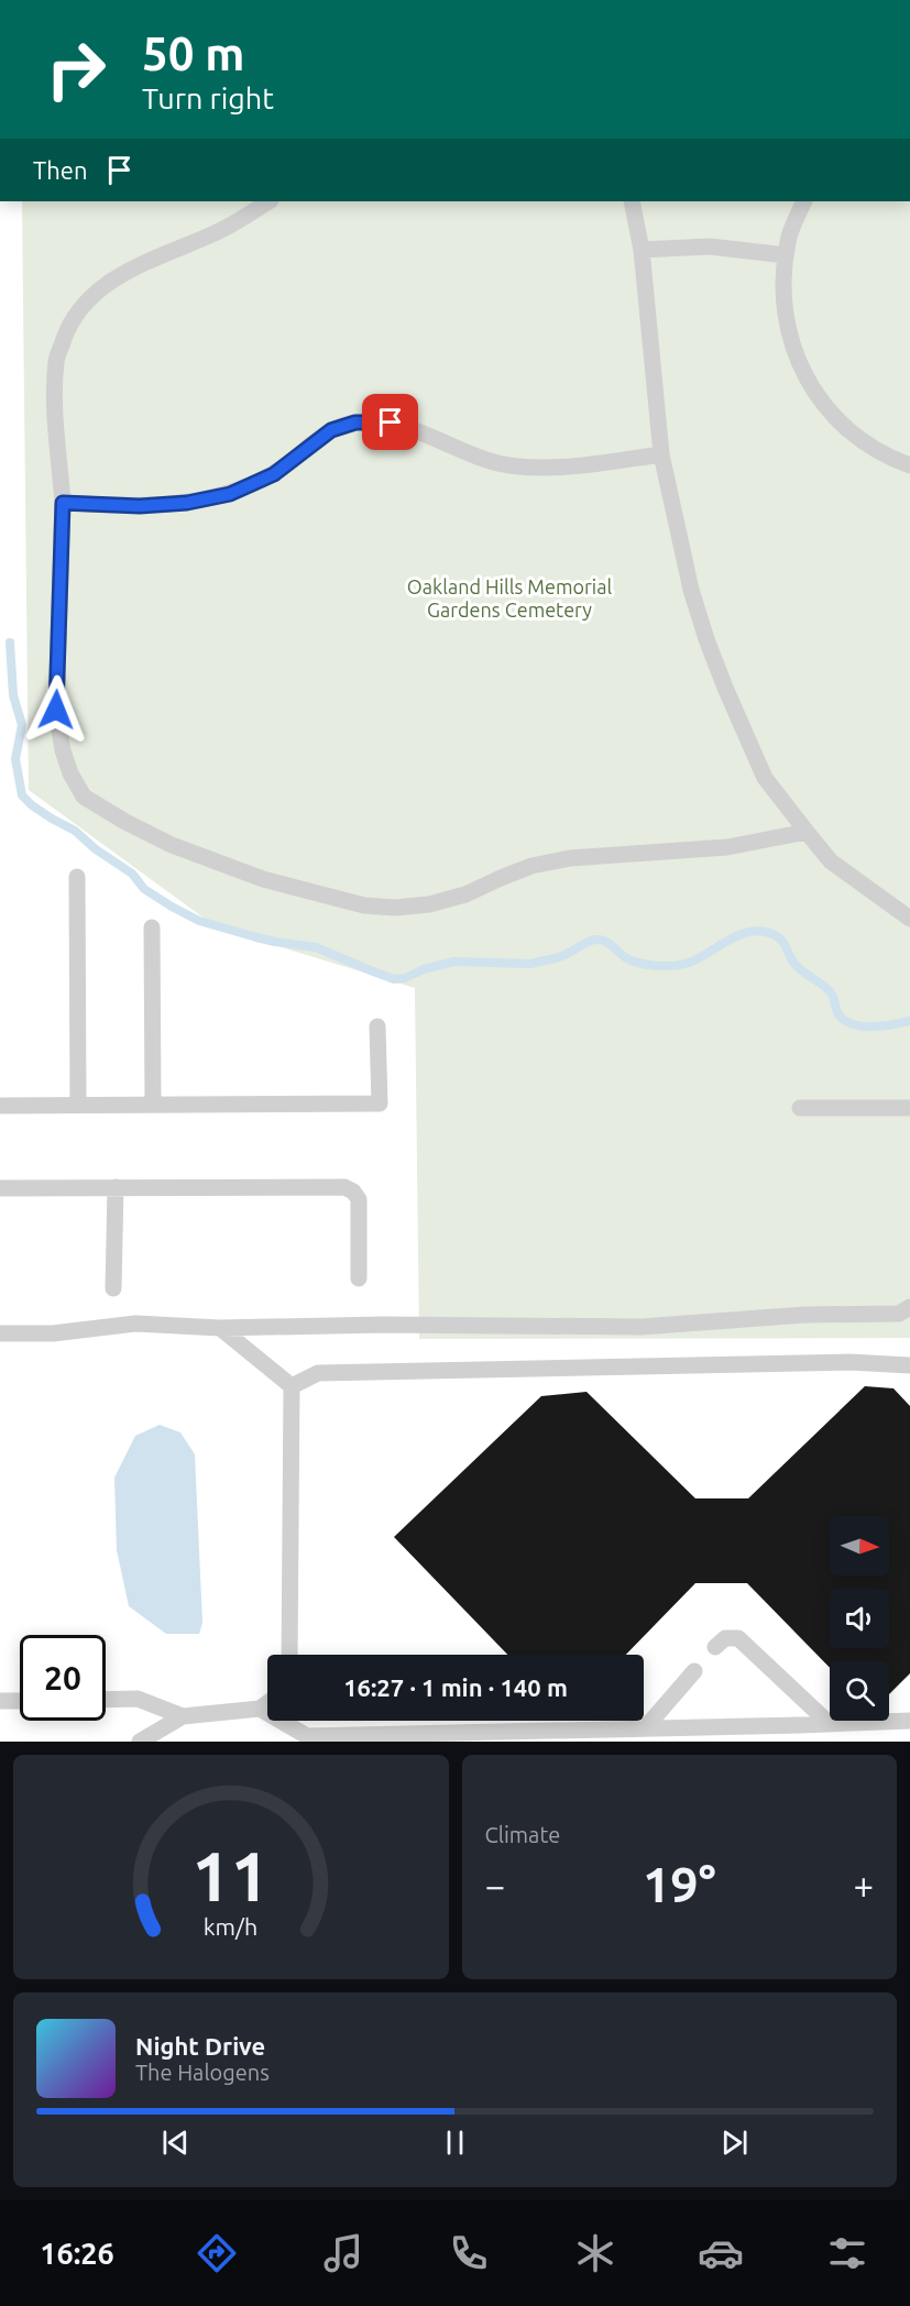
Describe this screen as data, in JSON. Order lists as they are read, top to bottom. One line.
{"parks":["Oakland Hills Memorial Gardens Cemetery"],"north":"right","page":{"turn":["50 m","Turn right"],"then":"Then","limit":"20","trip":"16:27 · 1 min · 140 m","tile":"Climate","heat":["−","19°","+"],"song":["Night Drive","The Halogens"],"tabs":"16:26","gauge":["11","km/h"]}}
